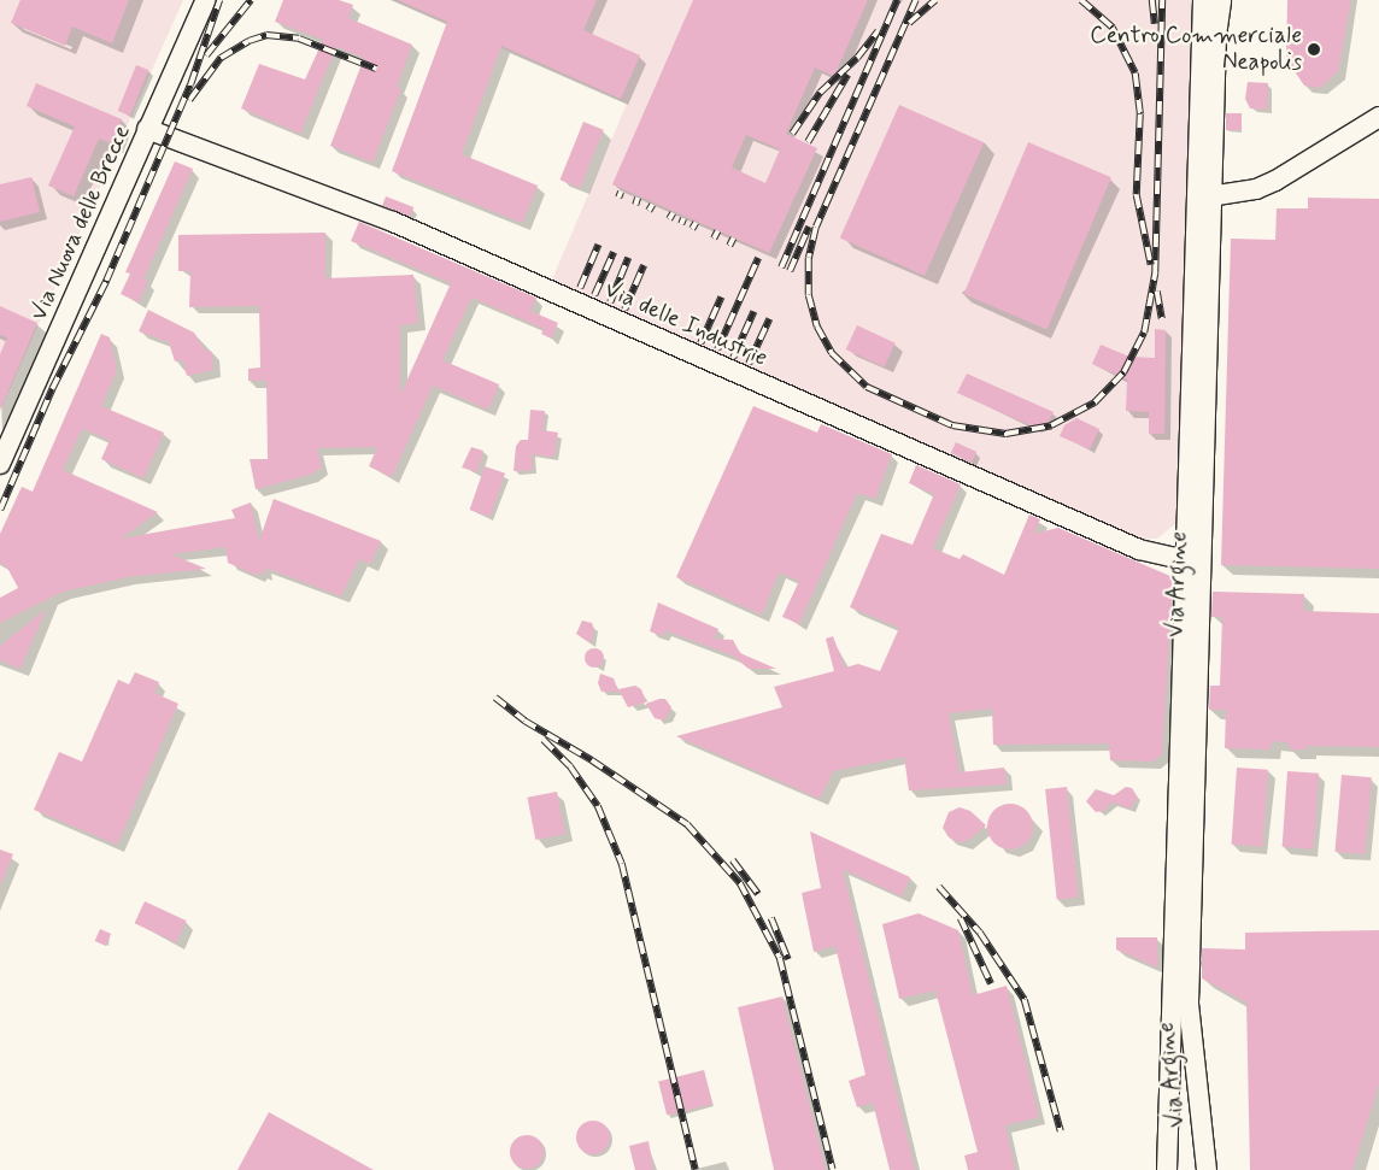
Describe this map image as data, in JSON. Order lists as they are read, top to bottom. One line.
{"streets":{"street":["Via Nuova delle Brecce","Via delle Industrie","Via Argine"]},"crossings":[["Via Nuova delle Brecce","Via delle Industrie"],["Via delle Industrie","Via Argine"]],"places":["Centro Commerciale Neapolis"]}
